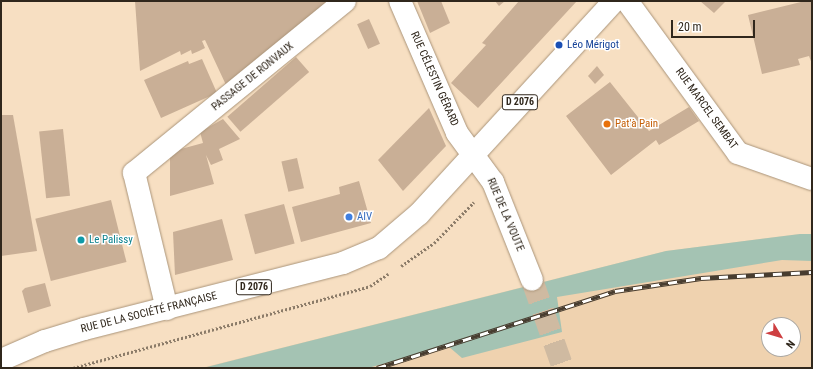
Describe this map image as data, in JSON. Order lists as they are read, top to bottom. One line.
{"streets":{"main road":["PASSAGE DE RONVAUX","RUE CÉLESTIN GÉRARD","D 2076","RUE MARCEL SEMBAT","RUE DE LA VOUTE","RUE DE LA SOCIÉTÉ FRANÇAISE"]},"crossings":[["PASSAGE DE RONVAUX","RUE DE LA SOCIÉTÉ FRANÇAISE"],["RUE CÉLESTIN GÉRARD","D 2076"],["RUE CÉLESTIN GÉRARD","RUE DE LA VOUTE"],["RUE CÉLESTIN GÉRARD","RUE DE LA SOCIÉTÉ FRANÇAISE"],["D 2076","RUE DE LA VOUTE"],["D 2076","RUE DE LA SOCIÉTÉ FRANÇAISE"],["RUE DE LA VOUTE","RUE DE LA SOCIÉTÉ FRANÇAISE"]],"places":["Léo Mérigot","Pat'à Pain","AIV","Le Palissy"],"scale_bar":"20 m","north":"bottom right"}
